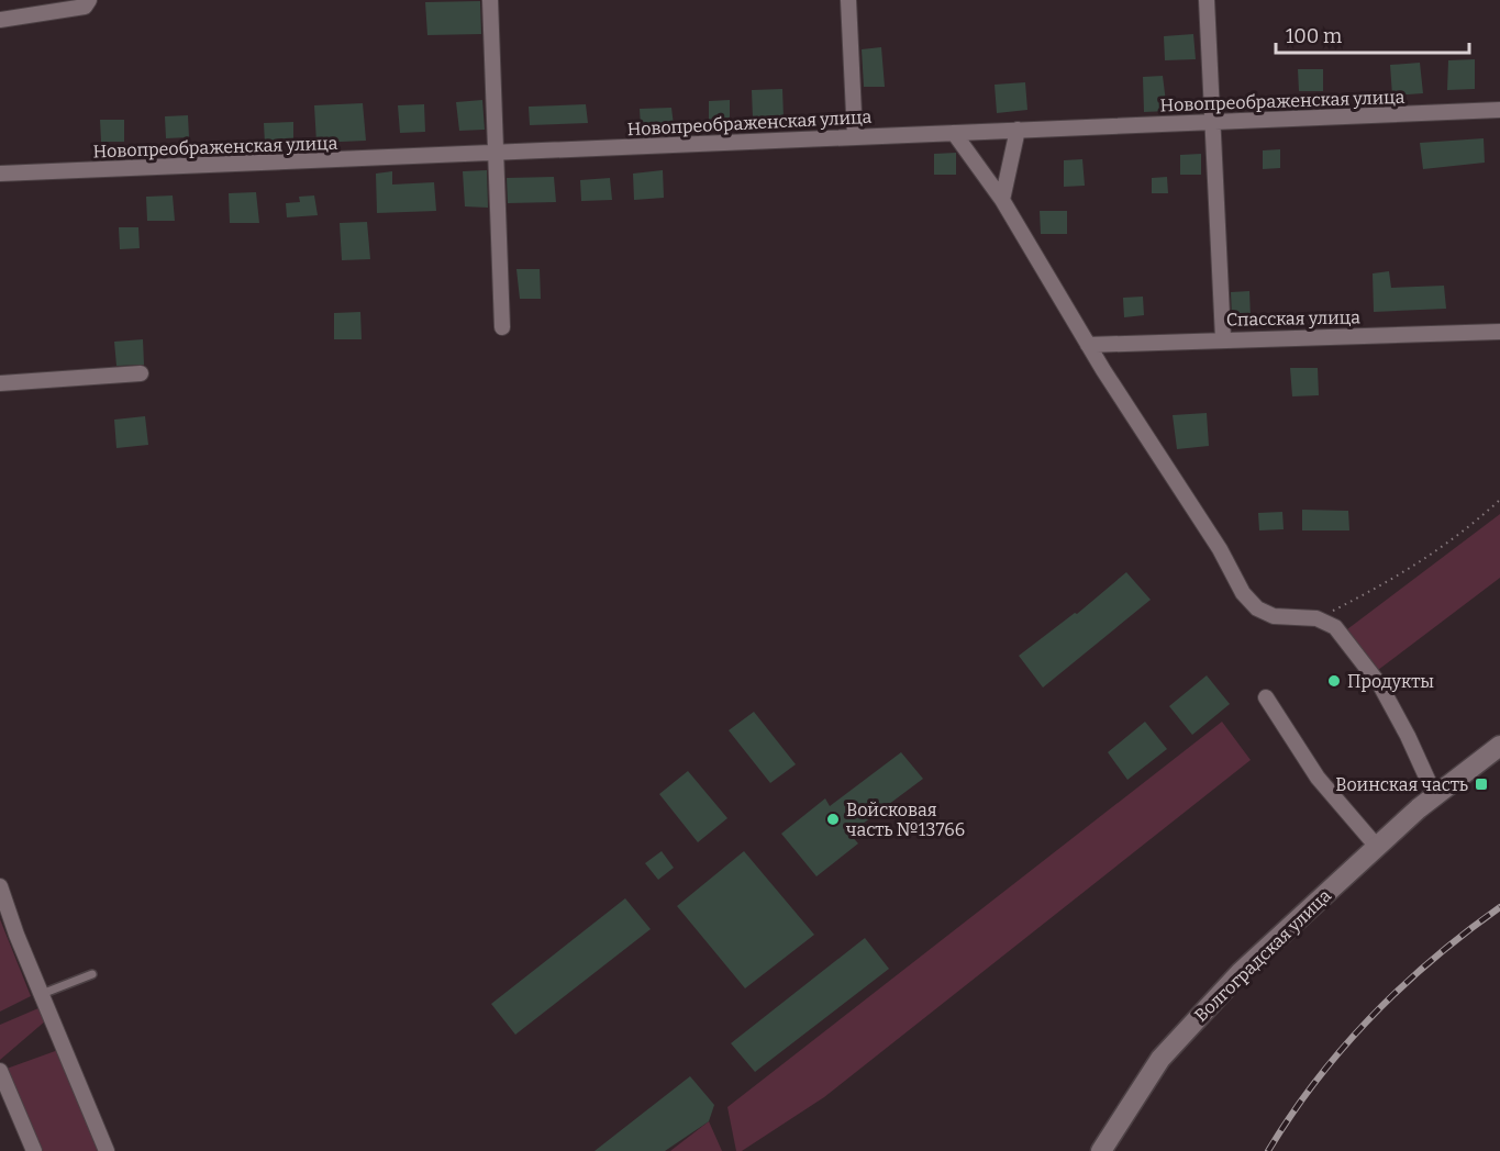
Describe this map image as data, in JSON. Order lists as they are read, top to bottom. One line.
{"streets":{"main road":["Волгоградская улица"],"street":["Новопреображенская улица","Спасская улица"]},"places":{"other":["Продукты","Войсковая часть №13766"],"transit":["Воинская часть"]},"scale_bar":"100 m"}
